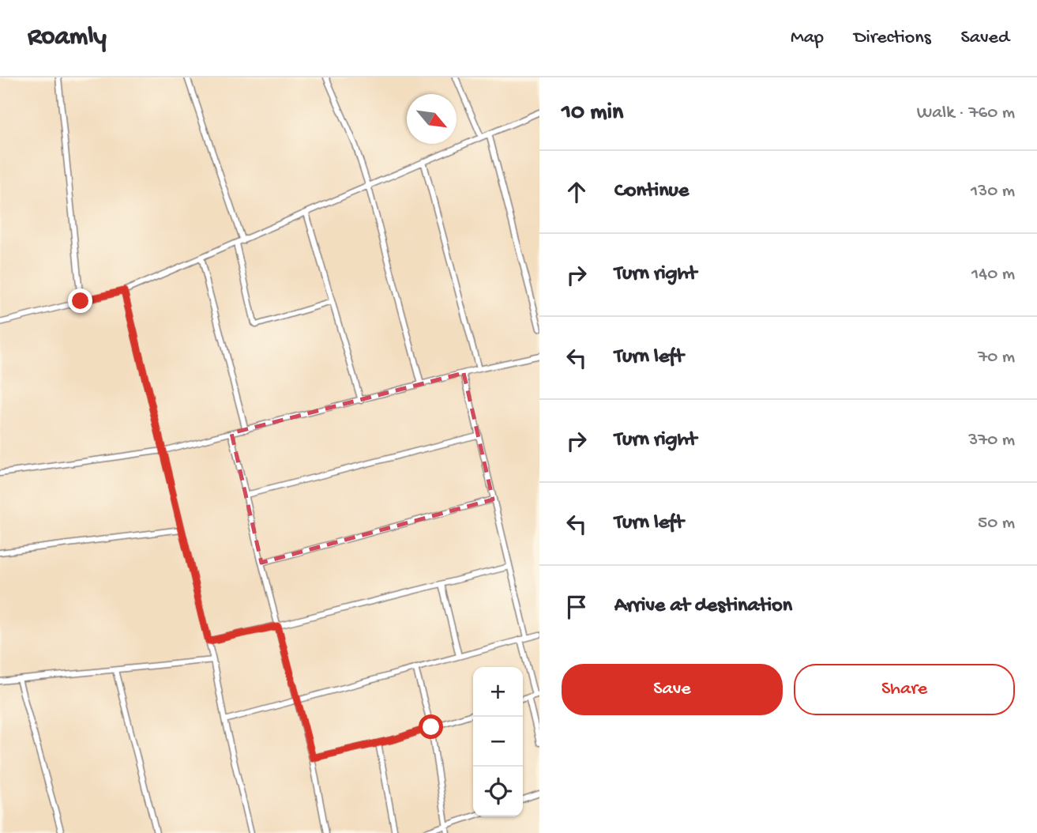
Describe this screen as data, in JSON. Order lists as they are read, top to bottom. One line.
{"north":"bottom right","page":{"header":"Roamly","nav":["Map","Directions","Saved"],"heading":["10 min","Walk · 760 m"],"list":[["Continue","130 m"],["Turn right","140 m"],["Turn left","70 m"],["Turn right","370 m"],["Turn left","50 m"],"Arrive at destination"],"buttons":["Save","Share"],"map_buttons":["+","−"]}}
